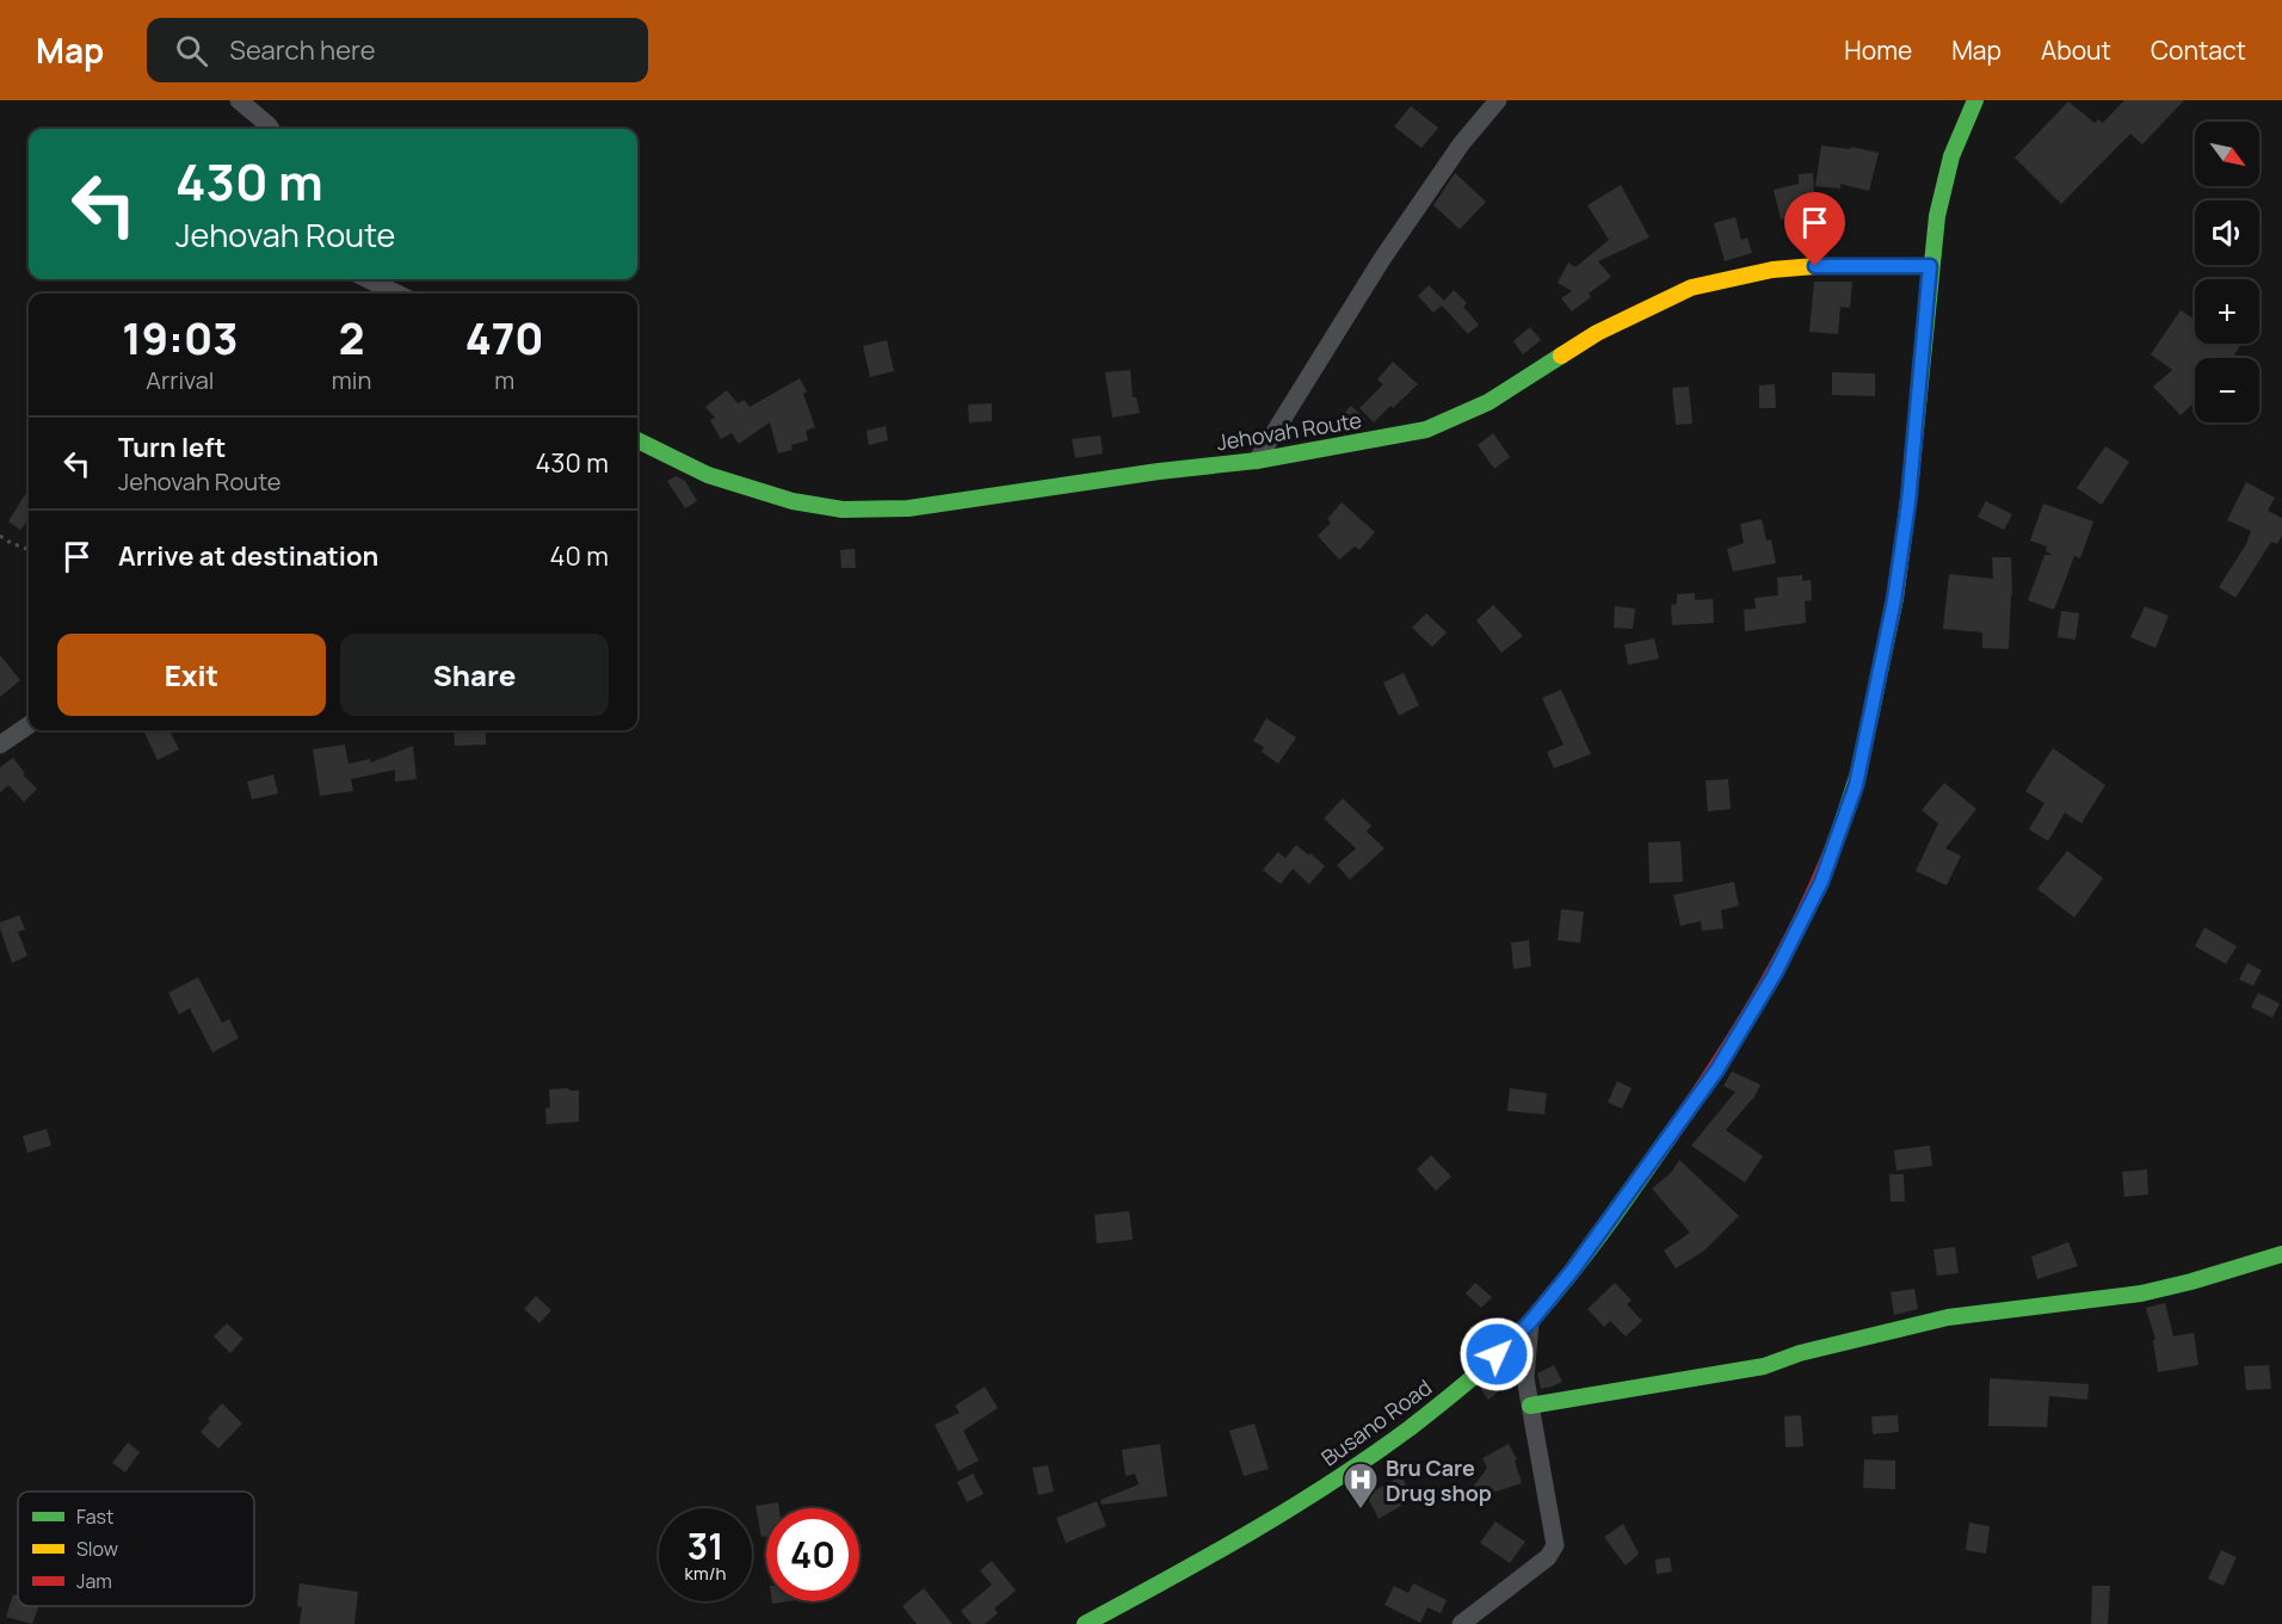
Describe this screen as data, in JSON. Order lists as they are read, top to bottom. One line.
{"streets":{"street":["Jehovah Route","Busano Road"]},"crossings":[["Jehovah Route","Busano Road"]],"places":{"hospital":["Bru Care Drug shop"]},"legend":["Fast","Slow","Jam"],"north":"bottom right","page":{"header":"Map","search":"Search here","nav":["Home","Map","About","Contact"],"map_buttons":["+","−"],"turn":["430 m","Jehovah Route"],"eta":["19:03","Arrival","2","min","470","m"],"list":[{"name":"Turn left","note":"Jehovah Route","value":"430 m"},{"name":"Arrive at destination","value":"40 m"}],"buttons":["Exit","Share"],"speed":"31 km/h","limit":"40"}}
